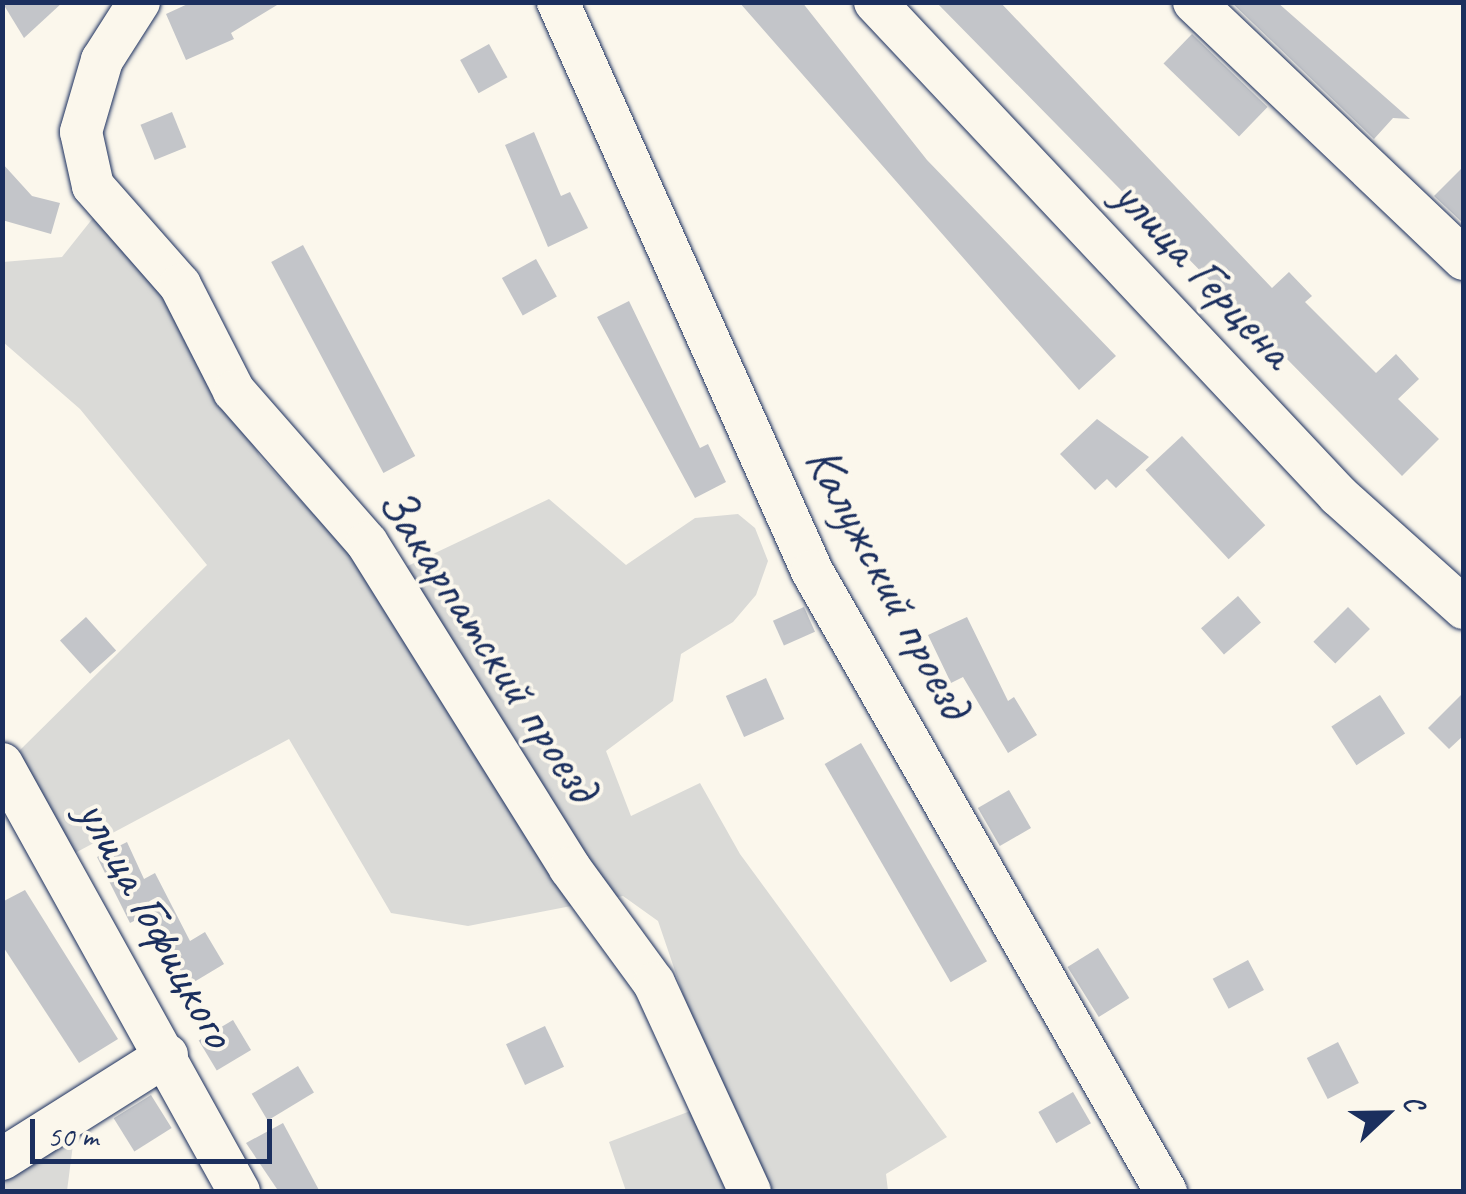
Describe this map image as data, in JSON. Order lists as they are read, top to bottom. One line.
{"streets":{"street":["улица Герцена","Калужский проезд","Закарпатский проезд","улица Гофицкого"]},"scale_bar":"50 m","north":"right"}
